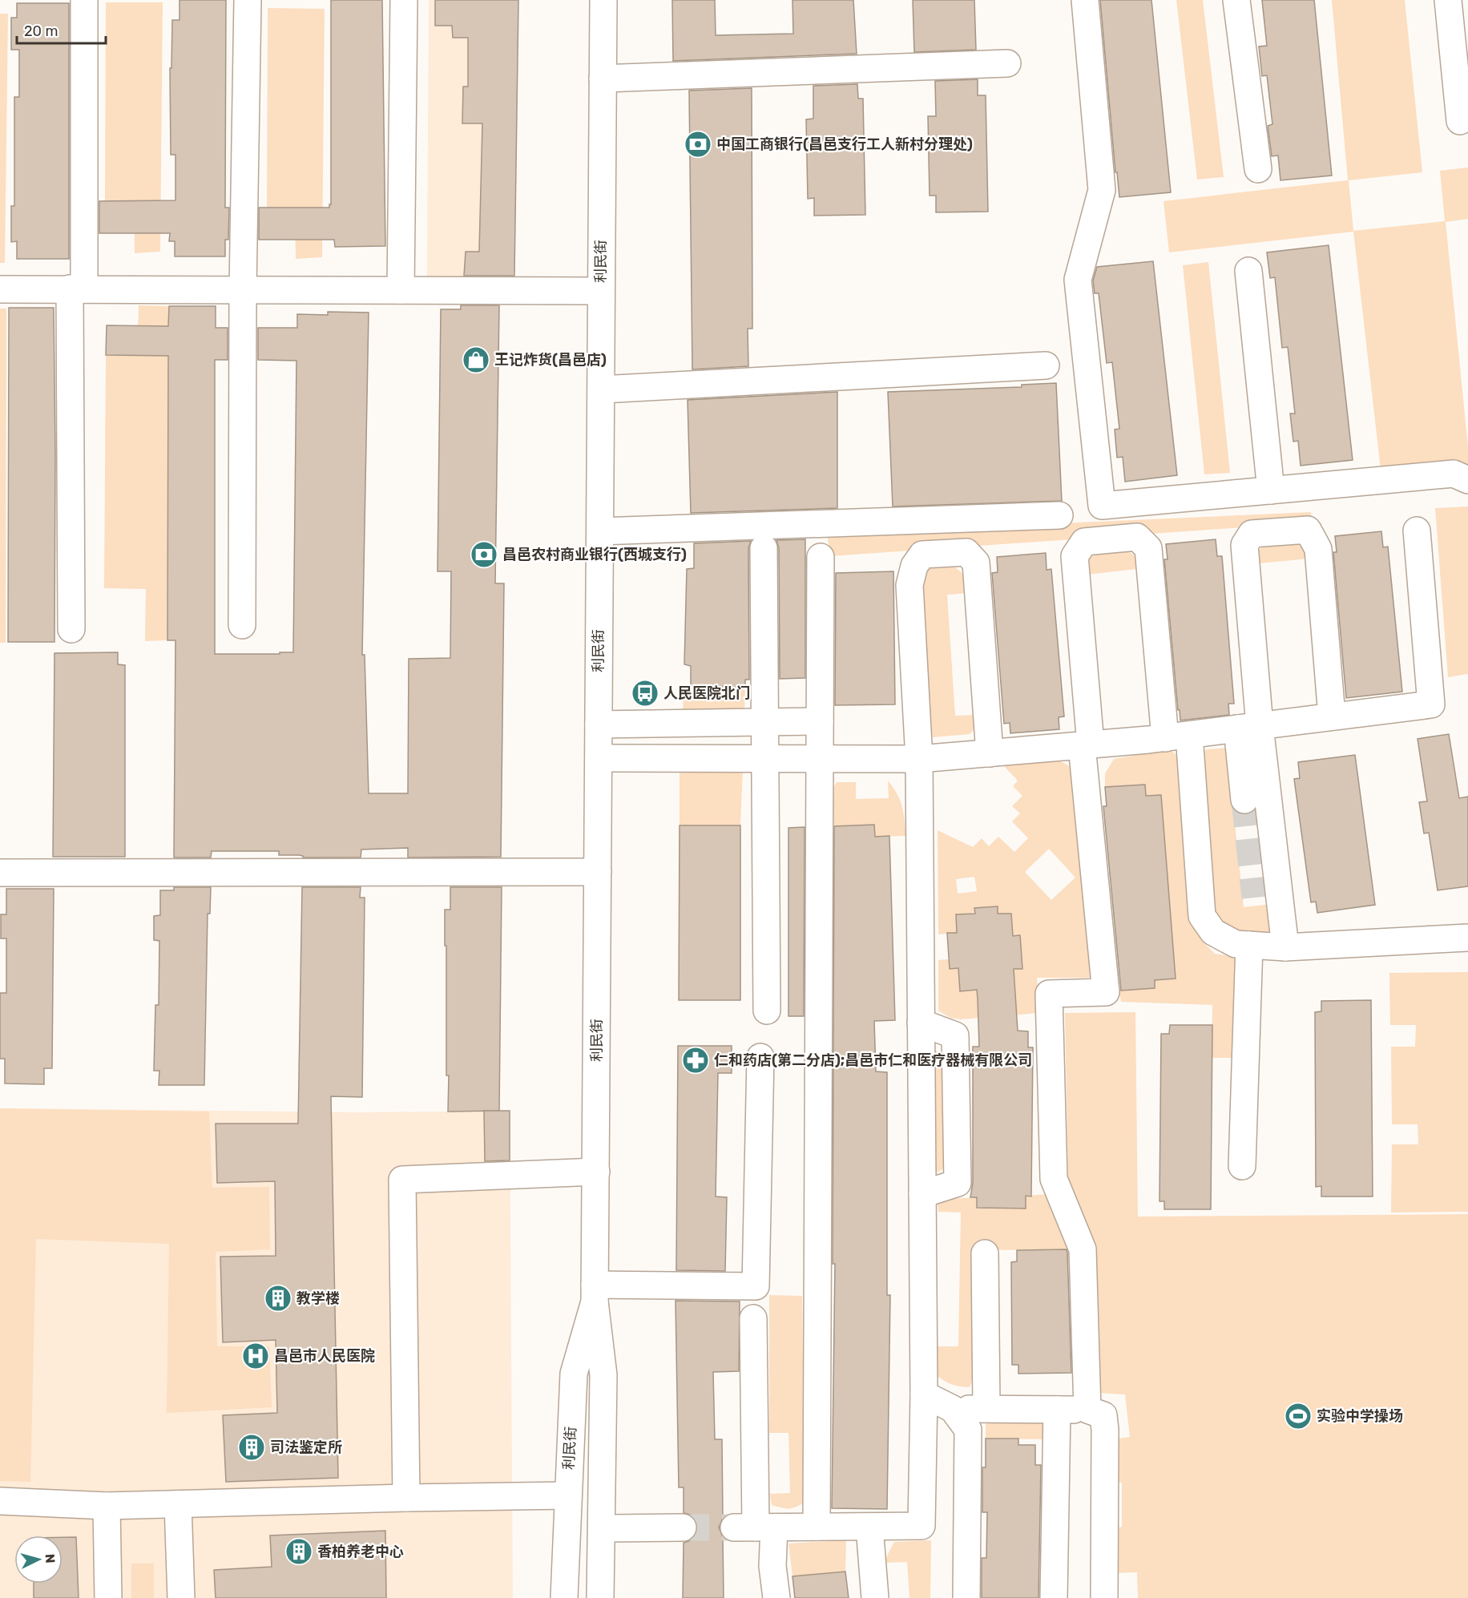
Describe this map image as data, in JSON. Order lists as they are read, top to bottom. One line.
{"streets":{"street":["利民街"]},"places":{"bank":["中国工商银行(昌邑支行工人新村分理处)","昌邑农村商业银行(西城支行)"],"shop":["王记炸货(昌邑店)"],"bus stop":["人民医院北门"],"pharmacy":["仁和药店(第二分店);昌邑市仁和医疗器械有限公司"],"building":["教学楼","司法鉴定所","香柏养老中心"],"hospital":["昌邑市人民医院"],"sports":["实验中学操场"]},"scale_bar":"20 m","north":"right"}
